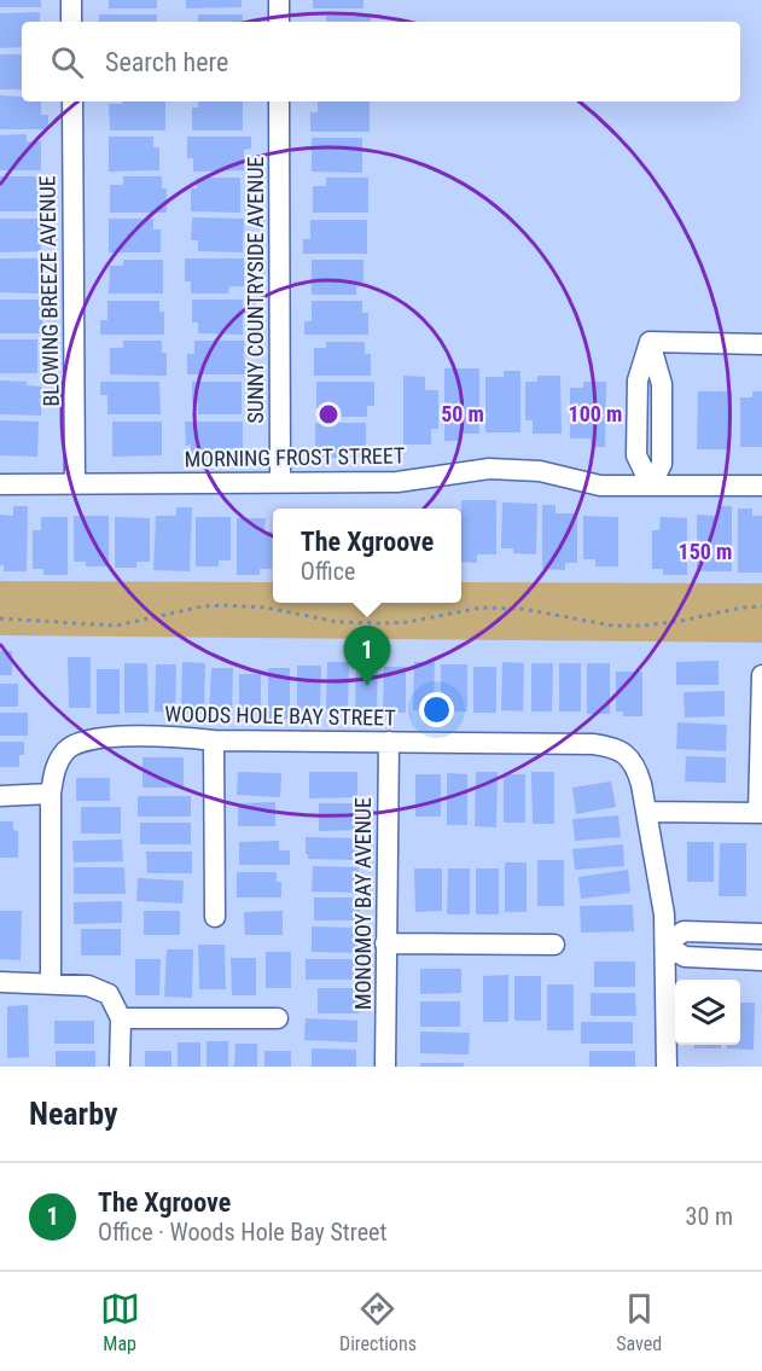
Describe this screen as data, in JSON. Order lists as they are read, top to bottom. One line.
{"streets":{"street":["SUNNY COUNTRYSIDE AVENUE","BLOWING BREEZE AVENUE","MORNING FROST STREET","WOODS HOLE BAY STREET","MONOMOY BAY AVENUE"]},"crossings":[["SUNNY COUNTRYSIDE AVENUE","MORNING FROST STREET"],["BLOWING BREEZE AVENUE","MORNING FROST STREET"],["WOODS HOLE BAY STREET","MONOMOY BAY AVENUE"]],"page":{"search":"Search here","popup":["The Xgroove","Office"],"pins":"1","heading":"Nearby","list":[{"mark":"1","name":"The Xgroove","note":"Office · Woods Hole Bay Street","value":"30 m"}],"nav":["Map","Directions","Saved"]},"rings":["50 m","100 m","150 m"]}
